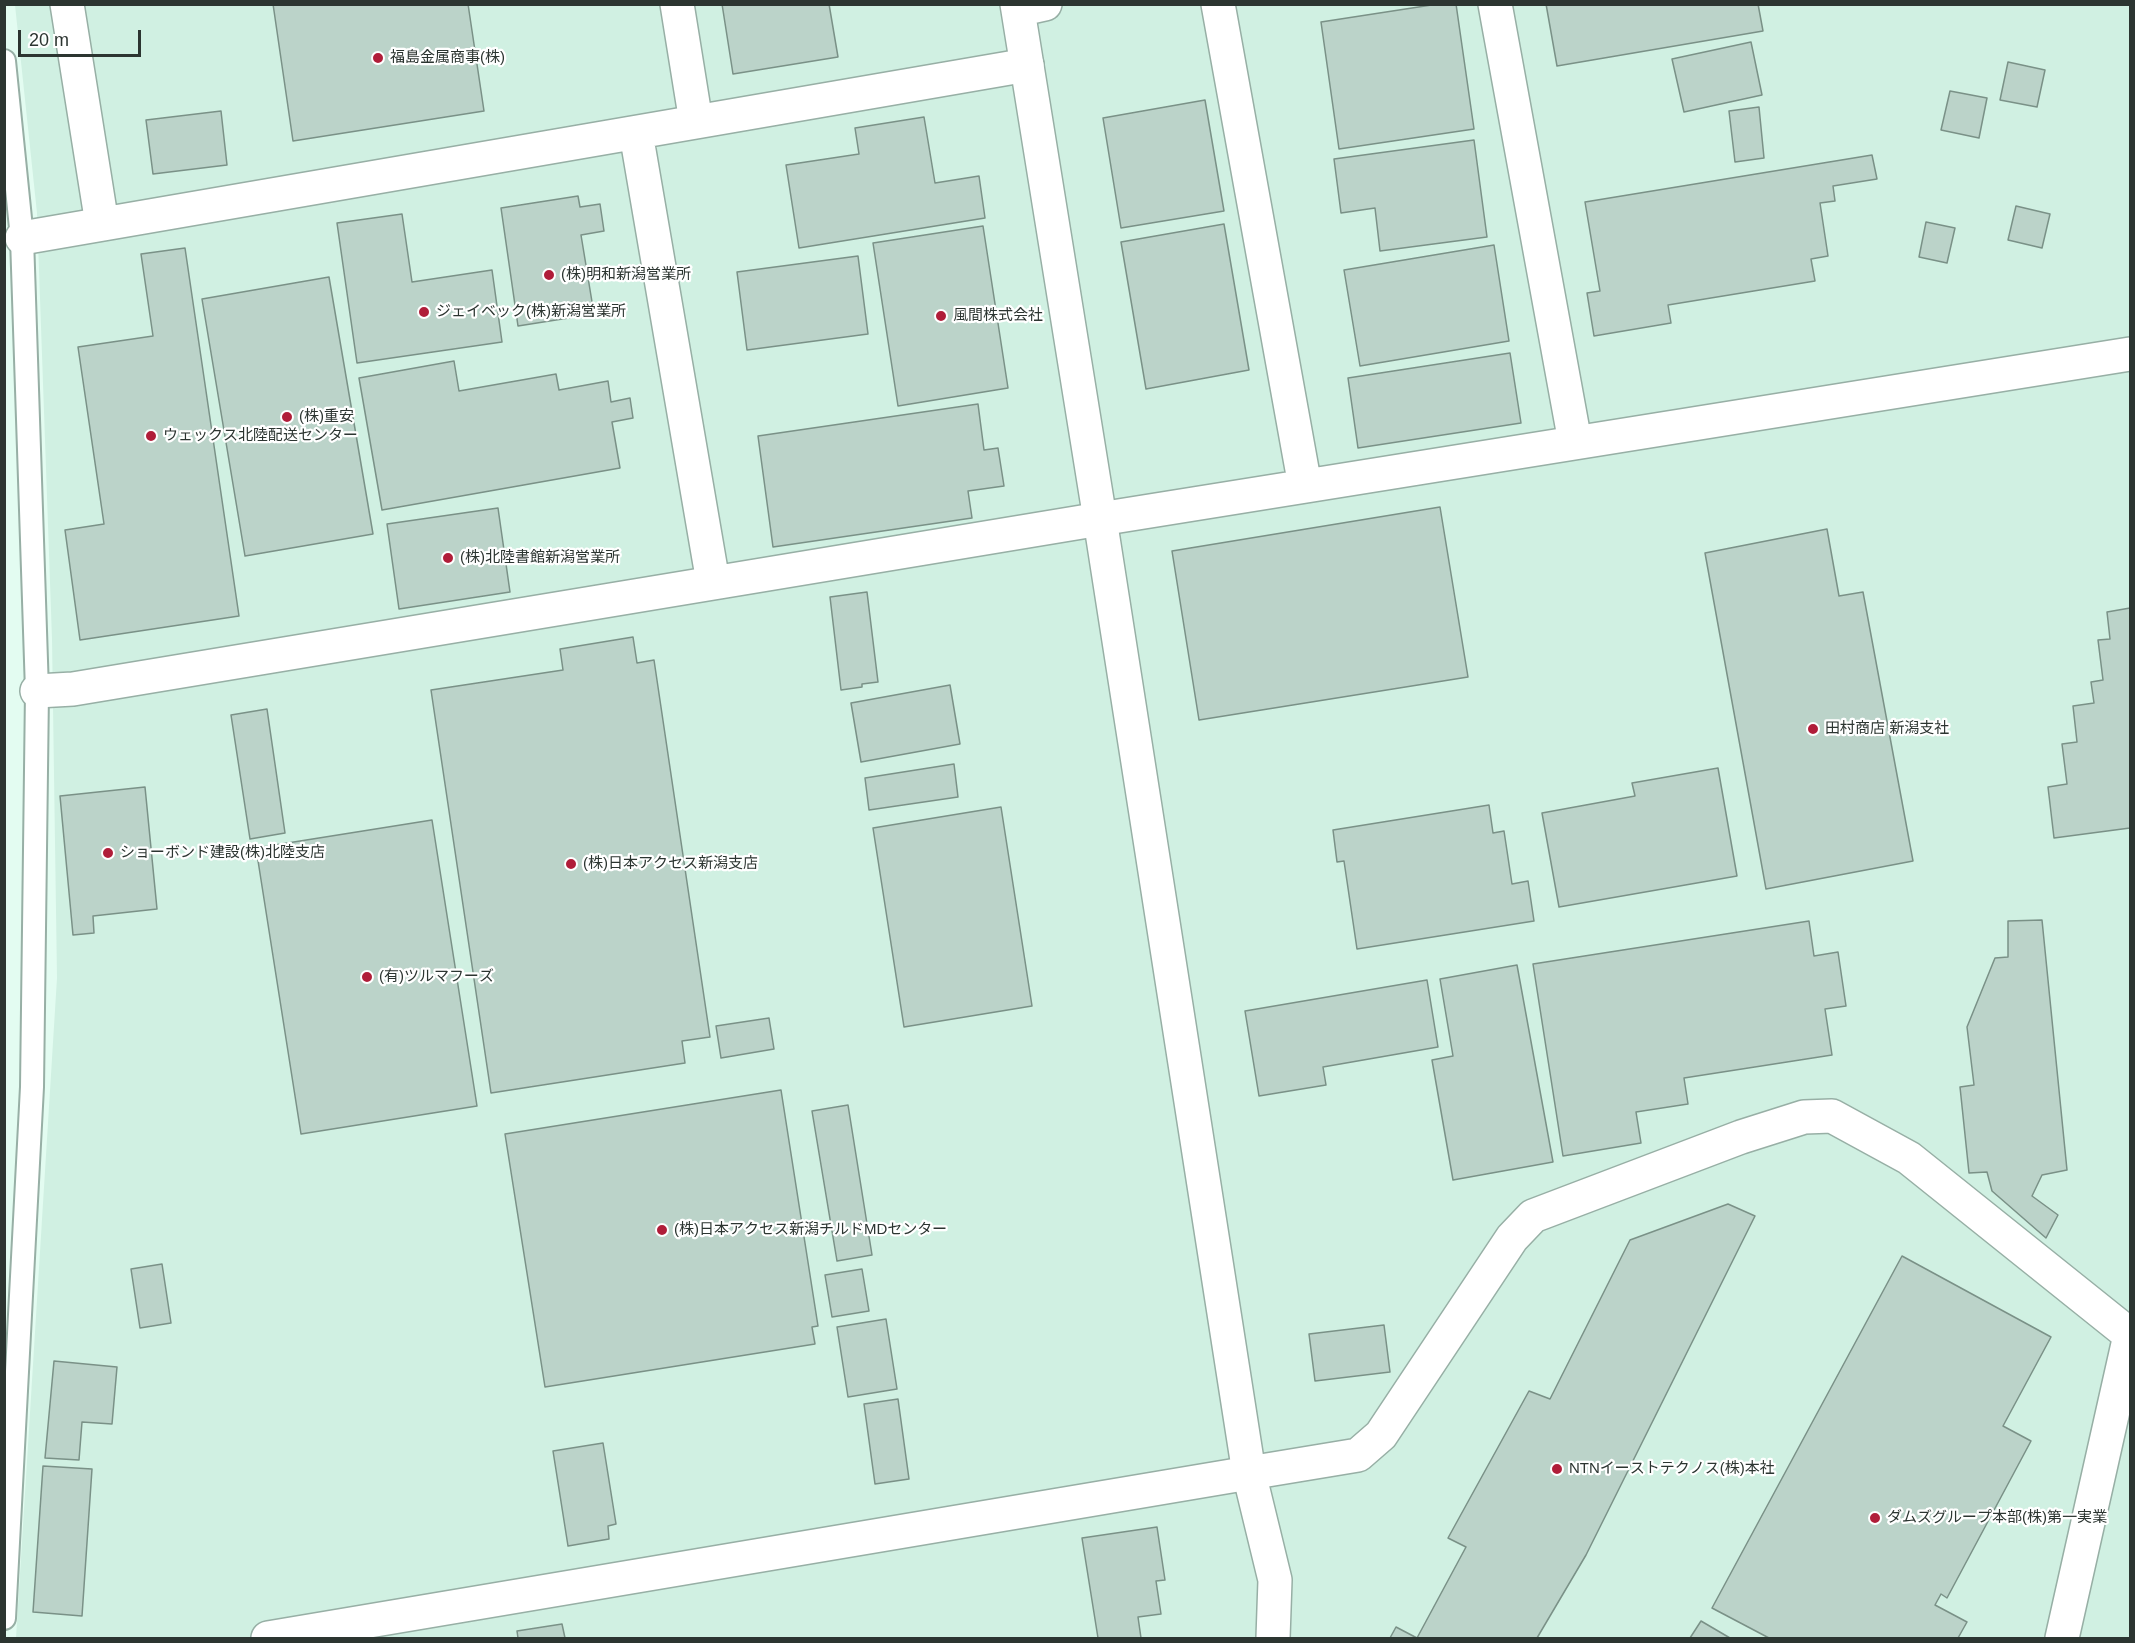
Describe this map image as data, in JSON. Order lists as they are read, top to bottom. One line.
{"places":["福島金属商事(株)","(株)明和新潟営業所","ジェイベック(株)新潟営業所","風間株式会社","(株)重安","ウェックス北陸配送センター","(株)北陸書館新潟営業所","田村商店 新潟支社","ショーボンド建設(株)北陸支店","(株)日本アクセス新潟支店","(有)ツルマフーズ","(株)日本アクセス新潟チルドMDセンター","NTNイーストテクノス(株)本社","ダムズグループ本部(株)第一実業"],"scale_bar":"20 m"}
